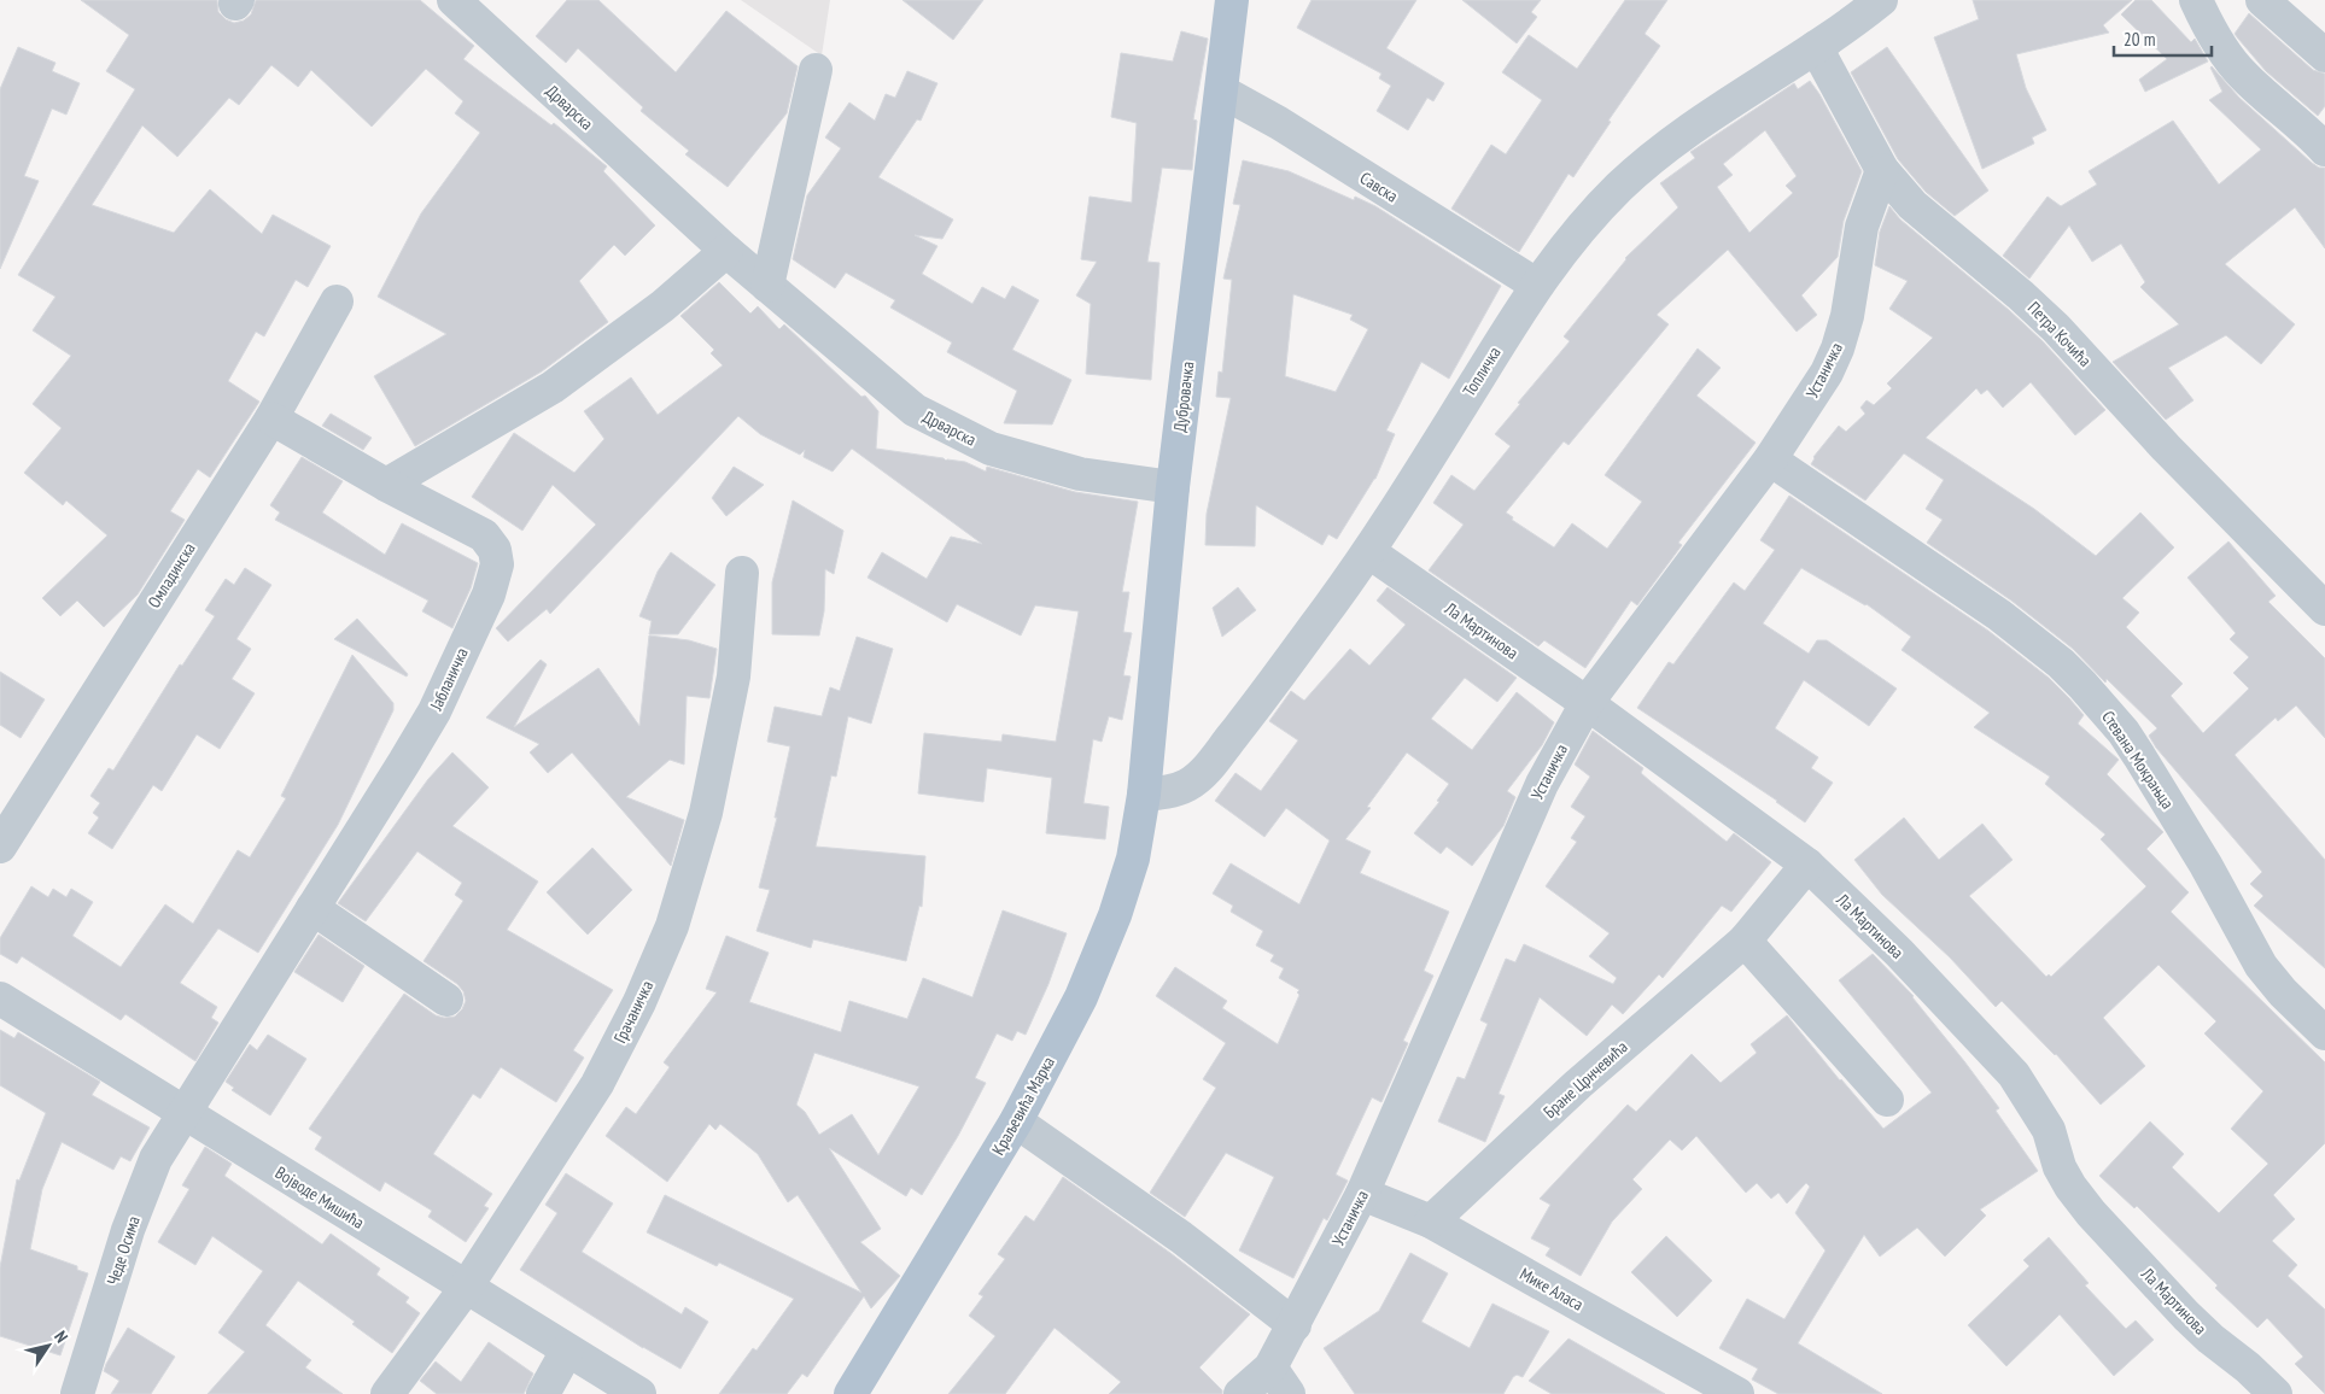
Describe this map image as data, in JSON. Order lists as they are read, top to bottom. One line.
{"streets":{"main road":["Дубровачка","Краљевића Марка"],"street":["Дрварска","Савска","Петра Кочића","Устаничка","Топличка","Омладинска","Ла Мартинова","Јабланичка","Стевана Мокрањца","Грачаничка","Бране Црнчевића","Војводе Мишића","Чеде Осима","Мике Аласа"]},"crossings":[["Дрварска","Дубровачка"],["Савска","Топличка"],["Савска","Дубровачка"],["Петра Кочића","Устаничка"],["Петра Кочића","Топличка"],["Устаничка","Ла Мартинова"],["Устаничка","Стевана Мокрањца"],["Устаничка","Мике Аласа"],["Топличка","Дубровачка"],["Топличка","Ла Мартинова"],["Топличка","Краљевића Марка"],["Дубровачка","Краљевића Марка"],["Омладинска","Јабланичка"],["Ла Мартинова","Бране Црнчевића"],["Јабланичка","Војводе Мишића"],["Јабланичка","Чеде Осима"],["Грачаничка","Војводе Мишића"],["Бране Црнчевића","Мике Аласа"],["Војводе Мишића","Чеде Осима"]],"scale_bar":"20 m","north":"top right"}
